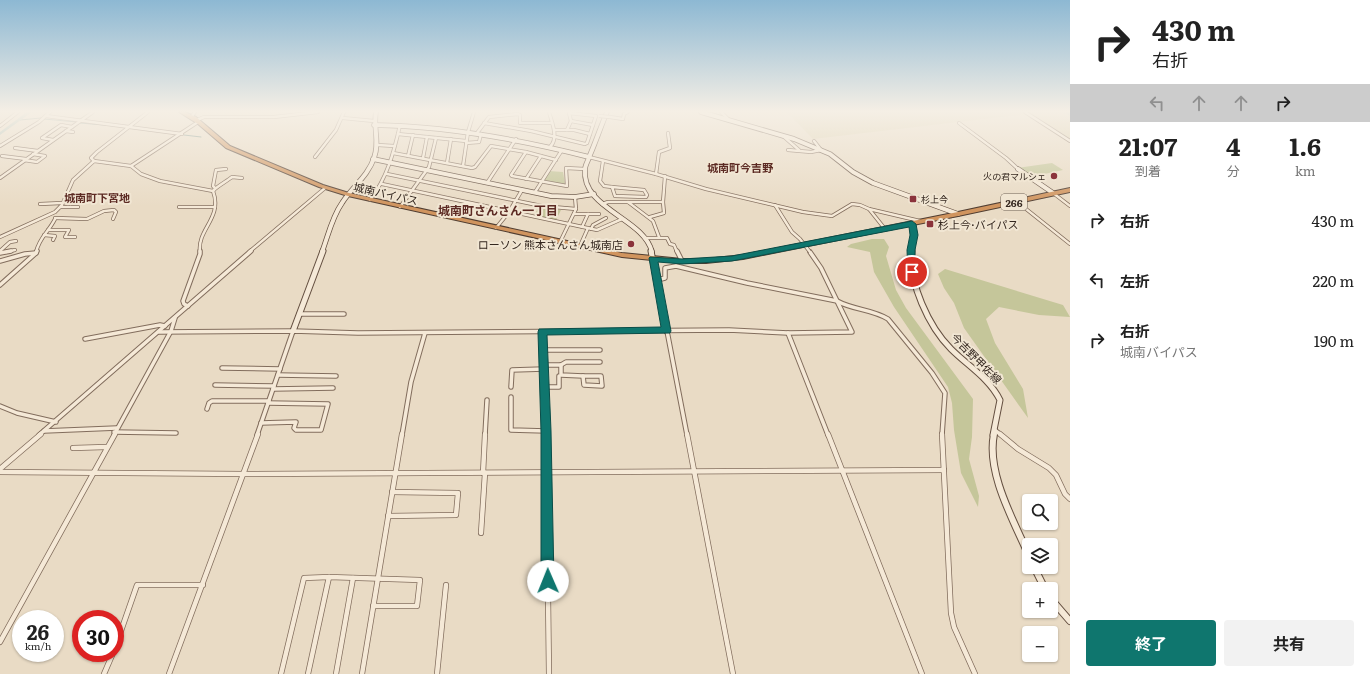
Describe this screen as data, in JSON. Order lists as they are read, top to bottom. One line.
{"streets":{"highway":["城南バイパス","266"],"street":["今吉野甲佐線"]},"crossings":[["城南バイパス","266"],["城南バイパス","今吉野甲佐線"],["266","今吉野甲佐線"]],"districts":["城南町今吉野","城南町下宮地","城南町さんさん一丁目"],"places":{"other":["火の君マルシェ","ローソン 熊本さんさん城南店"],"transit":["杉上今","杉上今·バイパス"]},"page":{"turn":["430 m","右折"],"eta":["21:07","到着","4","分","1.6","km"],"list":[{"name":"右折","value":"430 m"},{"name":"左折","value":"220 m"},{"name":"右折","note":"城南バイパス","value":"190 m"}],"map_buttons":["+","−"],"speed":"26 km/h","limit":"30","buttons":["終了","共有"]}}
